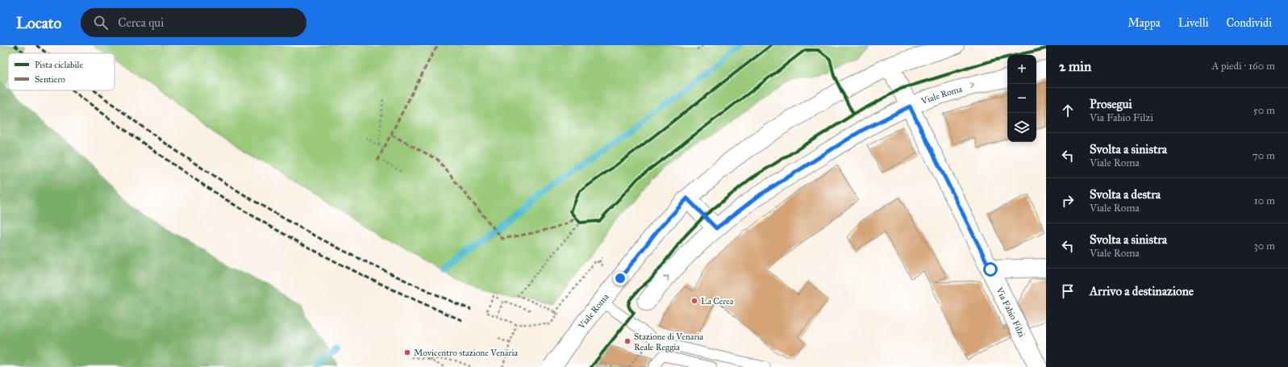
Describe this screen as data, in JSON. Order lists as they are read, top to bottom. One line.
{"streets":{"street":["Viale Roma","Via Fabio Filzi"]},"crossings":[["Viale Roma","Via Fabio Filzi"]],"places":["La Cerea","Stazione di Venaria Reale Reggia","Movicentro stazione Venaria"],"legend":["Pista ciclabile","Sentiero"],"page":{"header":"Locato","search":"Cerca qui","nav":["Mappa","Livelli","Condividi"],"heading":["2 min","A piedi · 160 m"],"map_buttons":["+","−"],"list":[["Prosegui","Via Fabio Filzi","50 m"],["Svolta a sinistra","Viale Roma","70 m"],["Svolta a destra","Viale Roma","10 m"],["Svolta a sinistra","Viale Roma","30 m"],"Arrivo a destinazione"]}}
